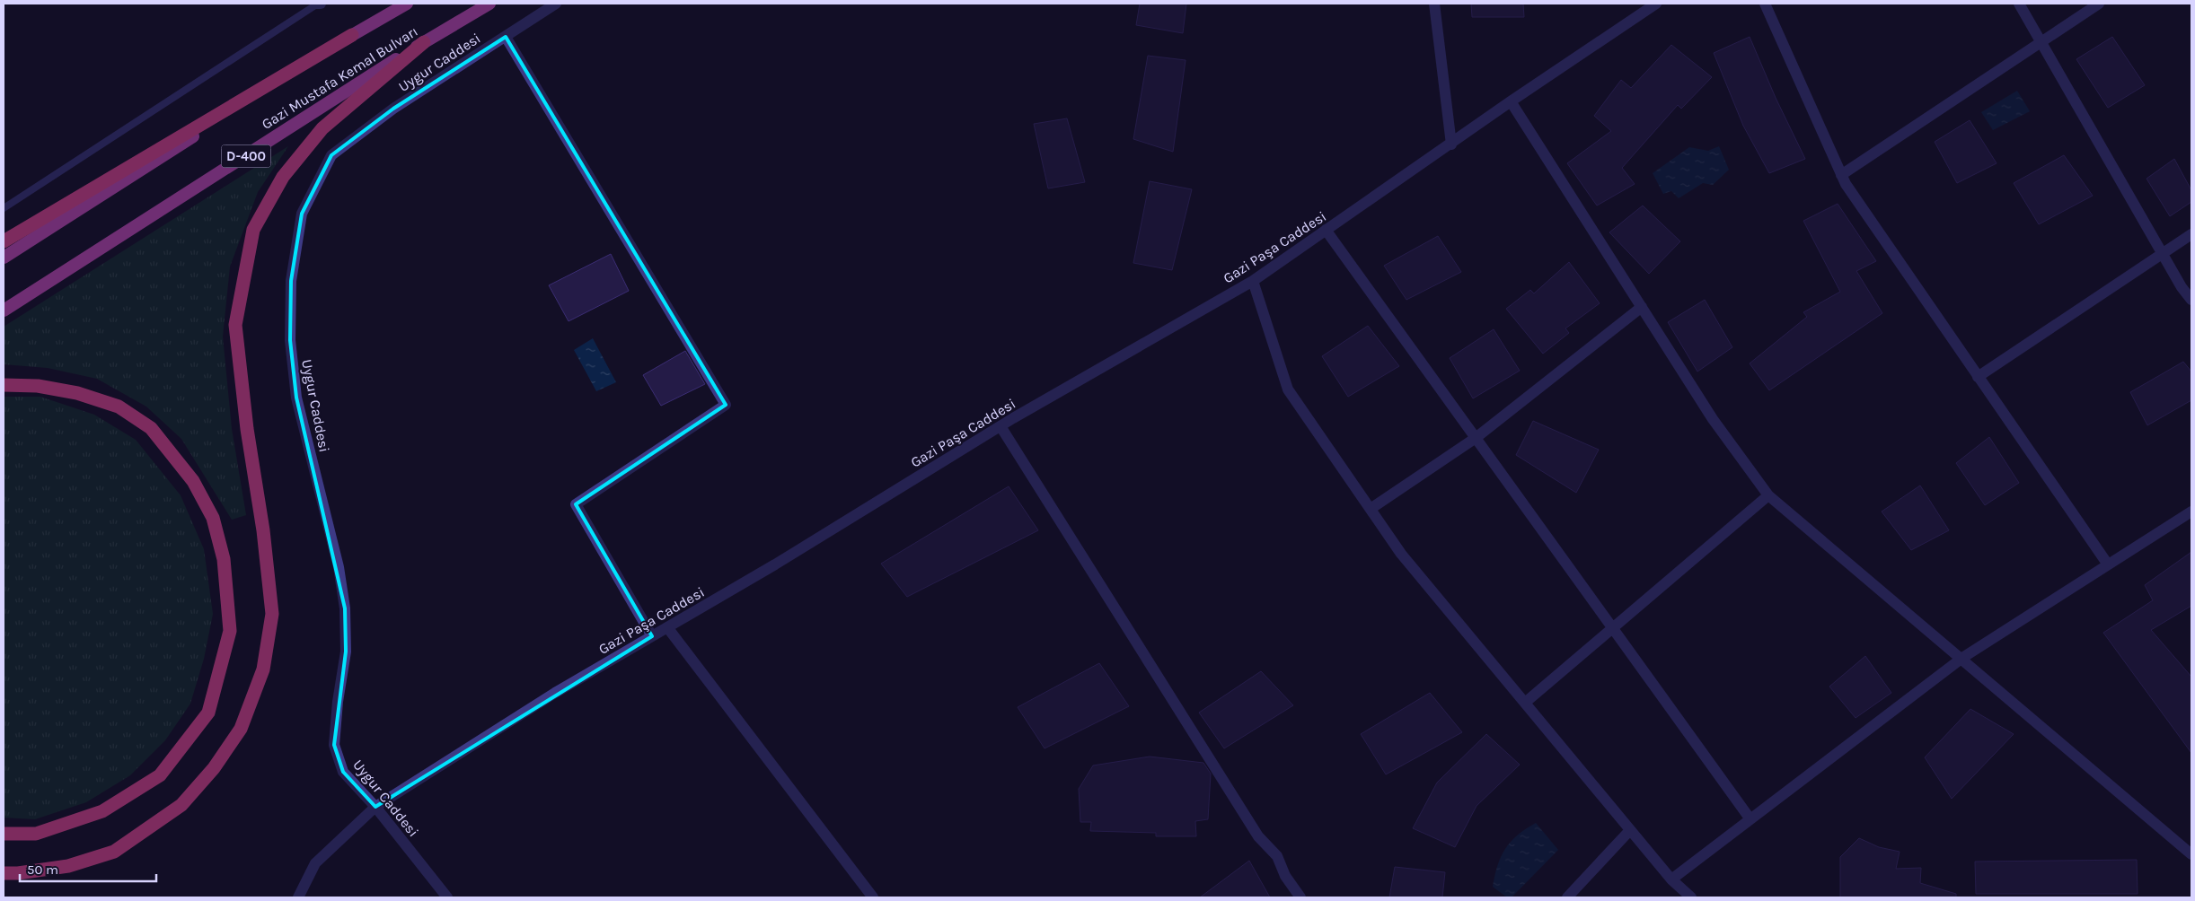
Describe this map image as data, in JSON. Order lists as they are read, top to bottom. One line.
{"streets":{"highway":["Gazi Mustafa Kemal Bulvarı","D-400"],"street":["Uygur Caddesi","Gazi Paşa Caddesi"]},"crossings":[["Uygur Caddesi","Gazi Paşa Caddesi"]],"scale_bar":"50 m"}
